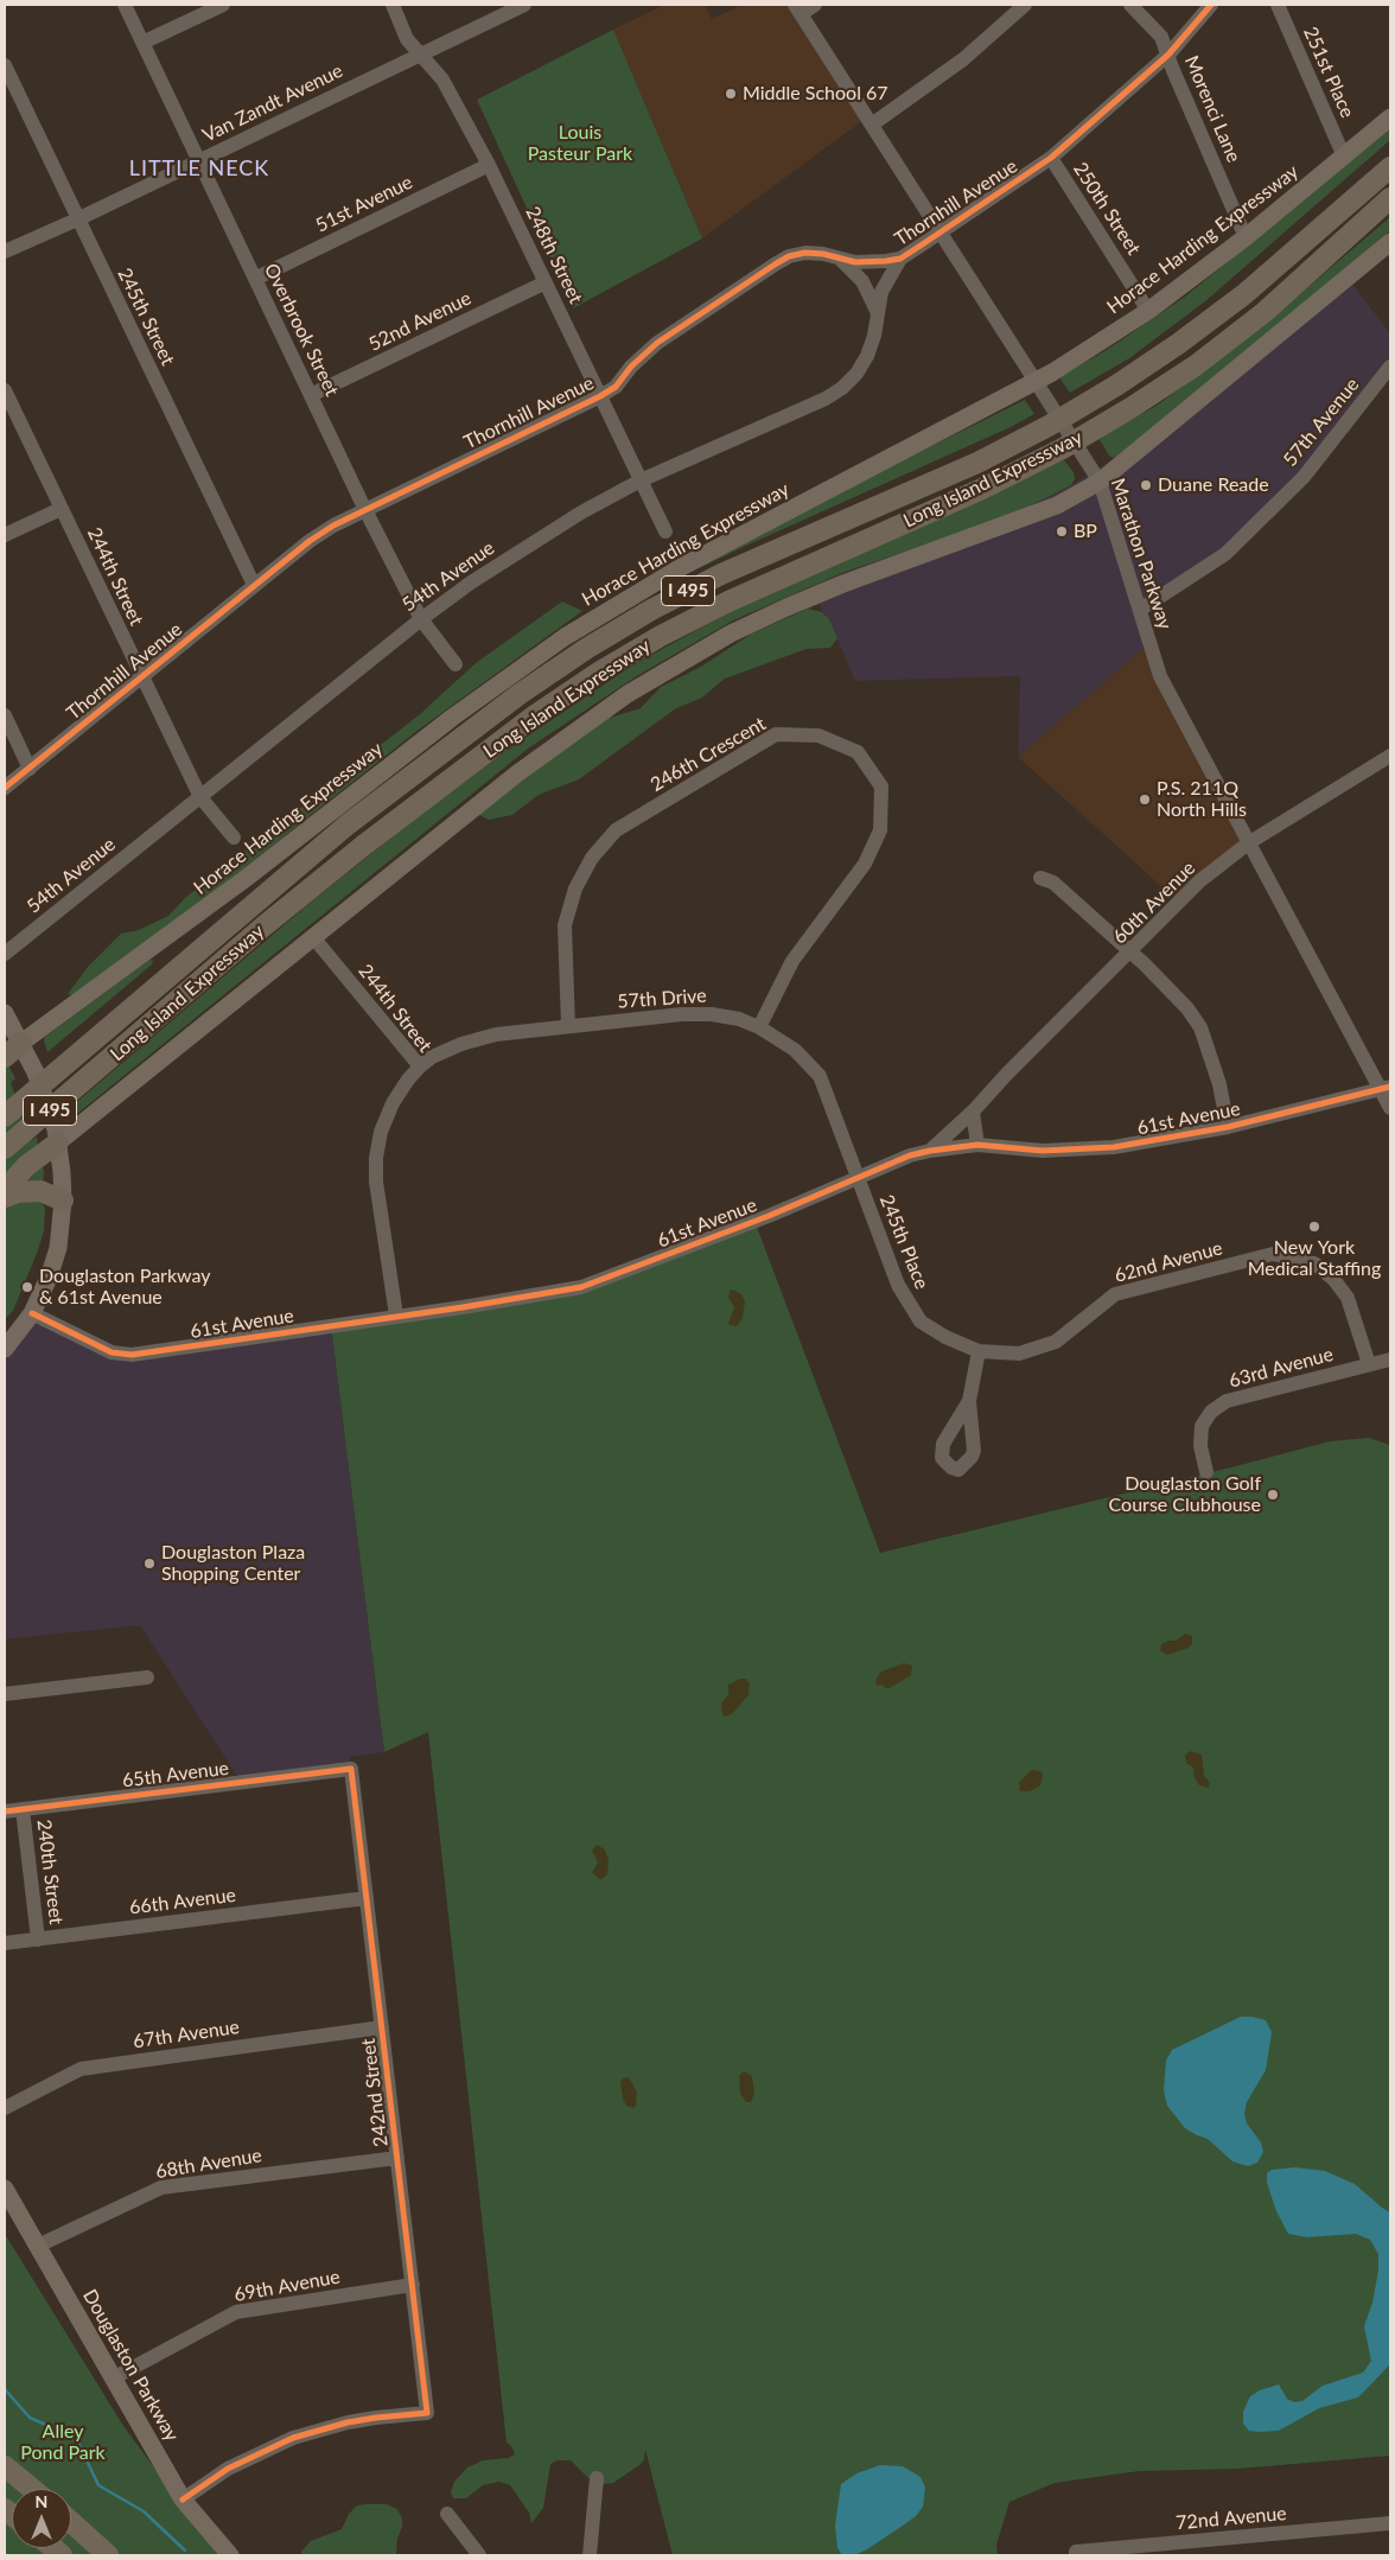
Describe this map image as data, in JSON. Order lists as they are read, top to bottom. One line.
{"streets":{"highway":["Long Island Expressway","I 495"],"main road":["Horace Harding Expressway","Douglaston Parkway"],"street":["251st Place","Van Zandt Avenue","Morenci Lane","Thornhill Avenue","51st Avenue","250th Street","248th Street","245th Street","52nd Avenue","Overbrook Street","57th Avenue","Marathon Parkway","244th Street","54th Avenue","246th Crescent","60th Avenue","57th Drive","61st Avenue","245th Place","62nd Avenue","63rd Avenue","65th Avenue","240th Street","66th Avenue","67th Avenue","242nd Street","68th Avenue","69th Avenue","72nd Avenue"]},"crossings":[["251st Place","Horace Harding Expressway"],["Van Zandt Avenue","248th Street"],["Van Zandt Avenue","245th Street"],["Van Zandt Avenue","Overbrook Street"],["Morenci Lane","Thornhill Avenue"],["Morenci Lane","Horace Harding Expressway"],["Thornhill Avenue","250th Street"],["Thornhill Avenue","248th Street"],["Thornhill Avenue","245th Street"],["Thornhill Avenue","Overbrook Street"],["Thornhill Avenue","Marathon Parkway"],["Thornhill Avenue","244th Street"],["Thornhill Avenue","54th Avenue"],["51st Avenue","248th Street"],["51st Avenue","Overbrook Street"],["250th Street","Horace Harding Expressway"],["Horace Harding Expressway","Marathon Parkway"],["248th Street","52nd Avenue"],["248th Street","54th Avenue"],["52nd Avenue","Overbrook Street"],["Overbrook Street","54th Avenue"],["57th Avenue","Marathon Parkway"],["Marathon Parkway","60th Avenue"],["Marathon Parkway","61st Avenue"],["244th Street","54th Avenue"],["244th Street","57th Drive"],["244th Street","61st Avenue"],["246th Crescent","57th Drive"],["60th Avenue","61st Avenue"],["57th Drive","61st Avenue"],["57th Drive","245th Place"],["61st Avenue","245th Place"],["245th Place","62nd Avenue"],["62nd Avenue","63rd Avenue"],["65th Avenue","240th Street"],["65th Avenue","242nd Street"],["240th Street","66th Avenue"],["66th Avenue","242nd Street"],["67th Avenue","242nd Street"],["242nd Street","68th Avenue"],["242nd Street","69th Avenue"],["242nd Street","Douglaston Parkway"],["68th Avenue","Douglaston Parkway"],["69th Avenue","Douglaston Parkway"]],"districts":["LITTLE NECK"],"parks":["Louis Pasteur Park","Alley Pond Park"],"places":["Middle School 67","Duane Reade","BP","P.S. 211Q North Hills","New York Medical Staffing","Douglaston Parkway & 61st Avenue","Douglaston Golf Course Clubhouse","Douglaston Plaza Shopping Center"],"north":"top"}
